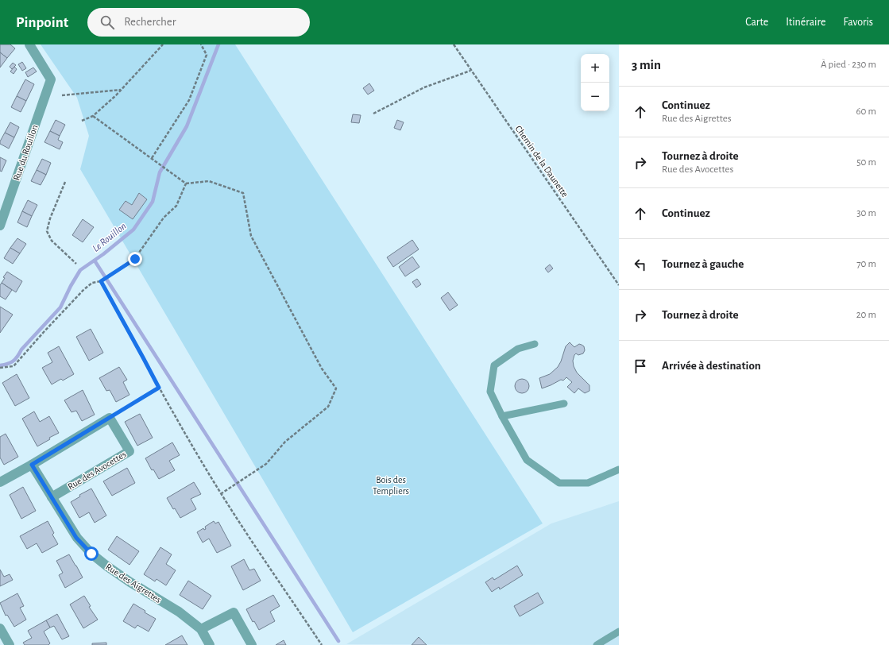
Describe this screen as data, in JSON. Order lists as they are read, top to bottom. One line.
{"streets":{"street":["Rue du Rouillon","Rue des Avocettes","Rue des Aigrettes"],"path":["Chemin de la Daunette"]},"crossings":[["Rue des Avocettes","Rue des Aigrettes"]],"water":["Le Rouillon"],"parks":["Bois des Templiers"],"page":{"header":"Pinpoint","search":"Rechercher","nav":["Carte","Itinéraire","Favoris"],"heading":["3 min","À pied · 230 m"],"map_buttons":["+","−"],"list":[["Continuez","Rue des Aigrettes","60 m"],["Tournez à droite","Rue des Avocettes","50 m"],["Continuez","30 m"],["Tournez à gauche","70 m"],["Tournez à droite","20 m"],"Arrivée à destination"]}}
